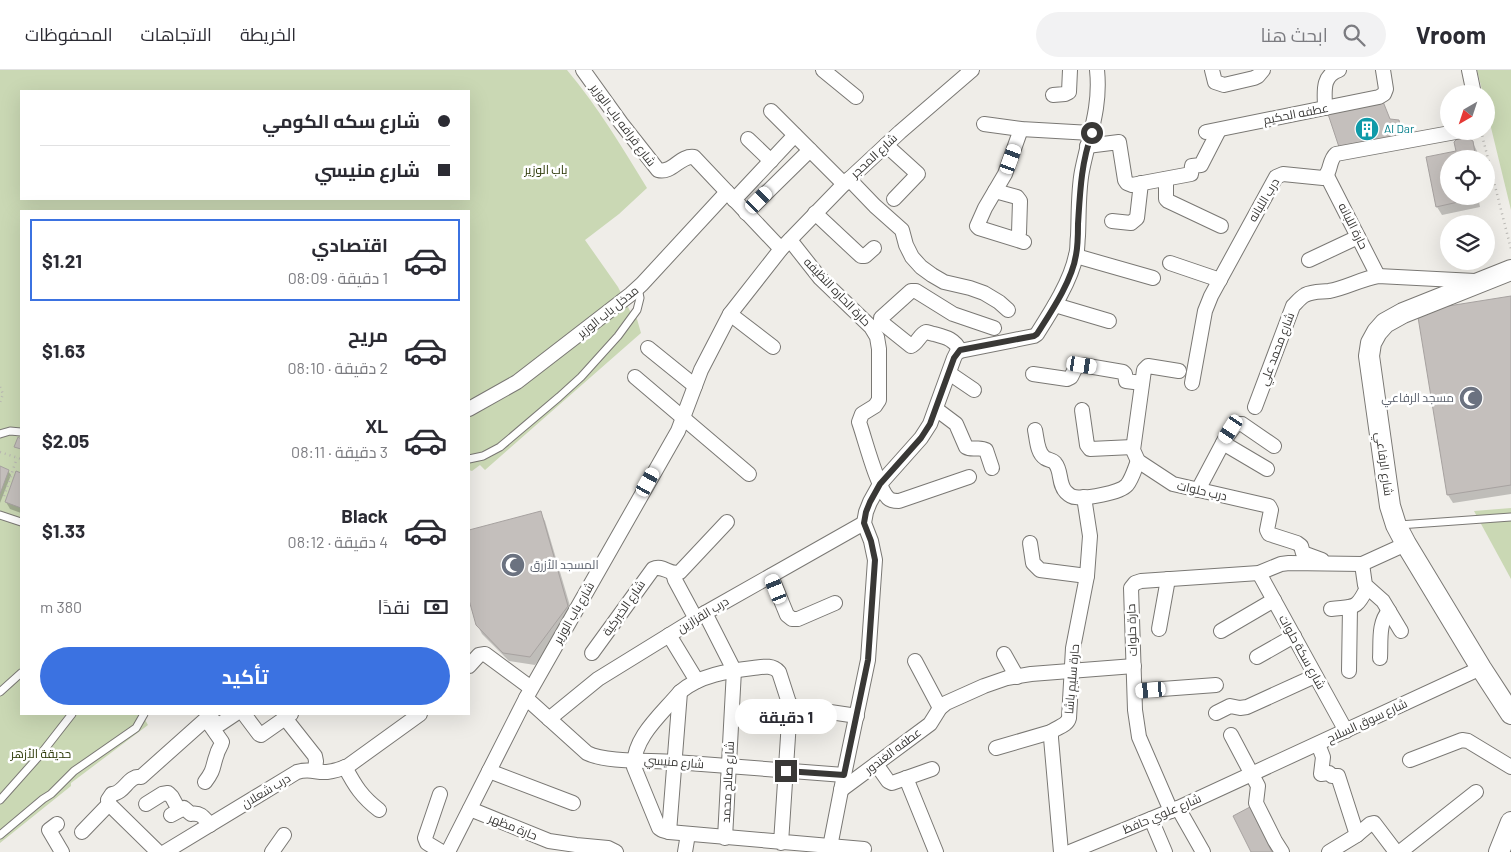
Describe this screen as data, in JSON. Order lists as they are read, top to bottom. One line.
{"streets":{"main road":["شارع الرفاعي"],"street":["عطفه الحكيم","شارع قرافه باب الوزير","شارع المحجر","درب اللبانه","حارة اللبانه","حارة الحاره النظيفه","مدخل باب الوزير","شارع محمد علي","درب حلوات","شارع الخبركية","شارع باب الوزير","درب القزازين","حارة حلوات","شارع سكة حلوات","حارة سليم باشا","شارع سوق السلاح","عطفه الغندور","شارع منيسي","شارع صالح محمد","درب شعلان","شارع علوي حافظ","حارة مظهر"]},"crossings":[["شارع قرافه باب الوزير","مدخل باب الوزير"],["شارع المحجر","حارة الحاره النظيفه"],["شارع المحجر","شارع باب الوزير"],["درب اللبانه","حارة اللبانه"],["حارة اللبانه","شارع محمد علي"],["حارة الحاره النظيفه","شارع باب الوزير"],["شارع محمد علي","شارع الرفاعي"],["شارع الرفاعي","شارع سوق السلاح"],["درب حلوات","حارة حلوات"],["شارع الخبركية","شارع صالح محمد"],["شارع باب الوزير","شارع منيسي"],["شارع باب الوزير","حارة مظهر"],["درب القزازين","شارع منيسي"],["درب القزازين","شارع صالح محمد"],["حارة حلوات","شارع سكة حلوات"],["حارة حلوات","شارع علوي حافظ"],["شارع سكة حلوات","شارع سوق السلاح"],["شارع سوق السلاح","شارع علوي حافظ"],["شارع منيسي","شارع صالح محمد"]],"parks":["باب الوزير","حديقة الأزهر"],"places":{"building":["Al Dar"],"mosque":["مسجد الرفاعي","المسجد الأزرق"]},"north":"bottom left","page":{"header":"Vroom","search":"ابحث هنا","nav":["الخريطة","الاتجاهات","المحفوظات"],"banner":["شارع سكه الكومي","شارع منيسي"],"list":[{"name":"اقتصادي","note":"1 دقيقة · 08:09","value":"$1.21"},{"name":"مريح","note":"2 دقيقة · 08:10","value":"$1.63"},{"name":"XL","note":"3 دقيقة · 08:11","value":"$2.05"},{"name":"Black","note":"4 دقيقة · 08:12","value":"$1.33"}],"pay":["نقدًا","380 m"],"buttons":"تأكيد","bubble":"1 دقيقة"}}
